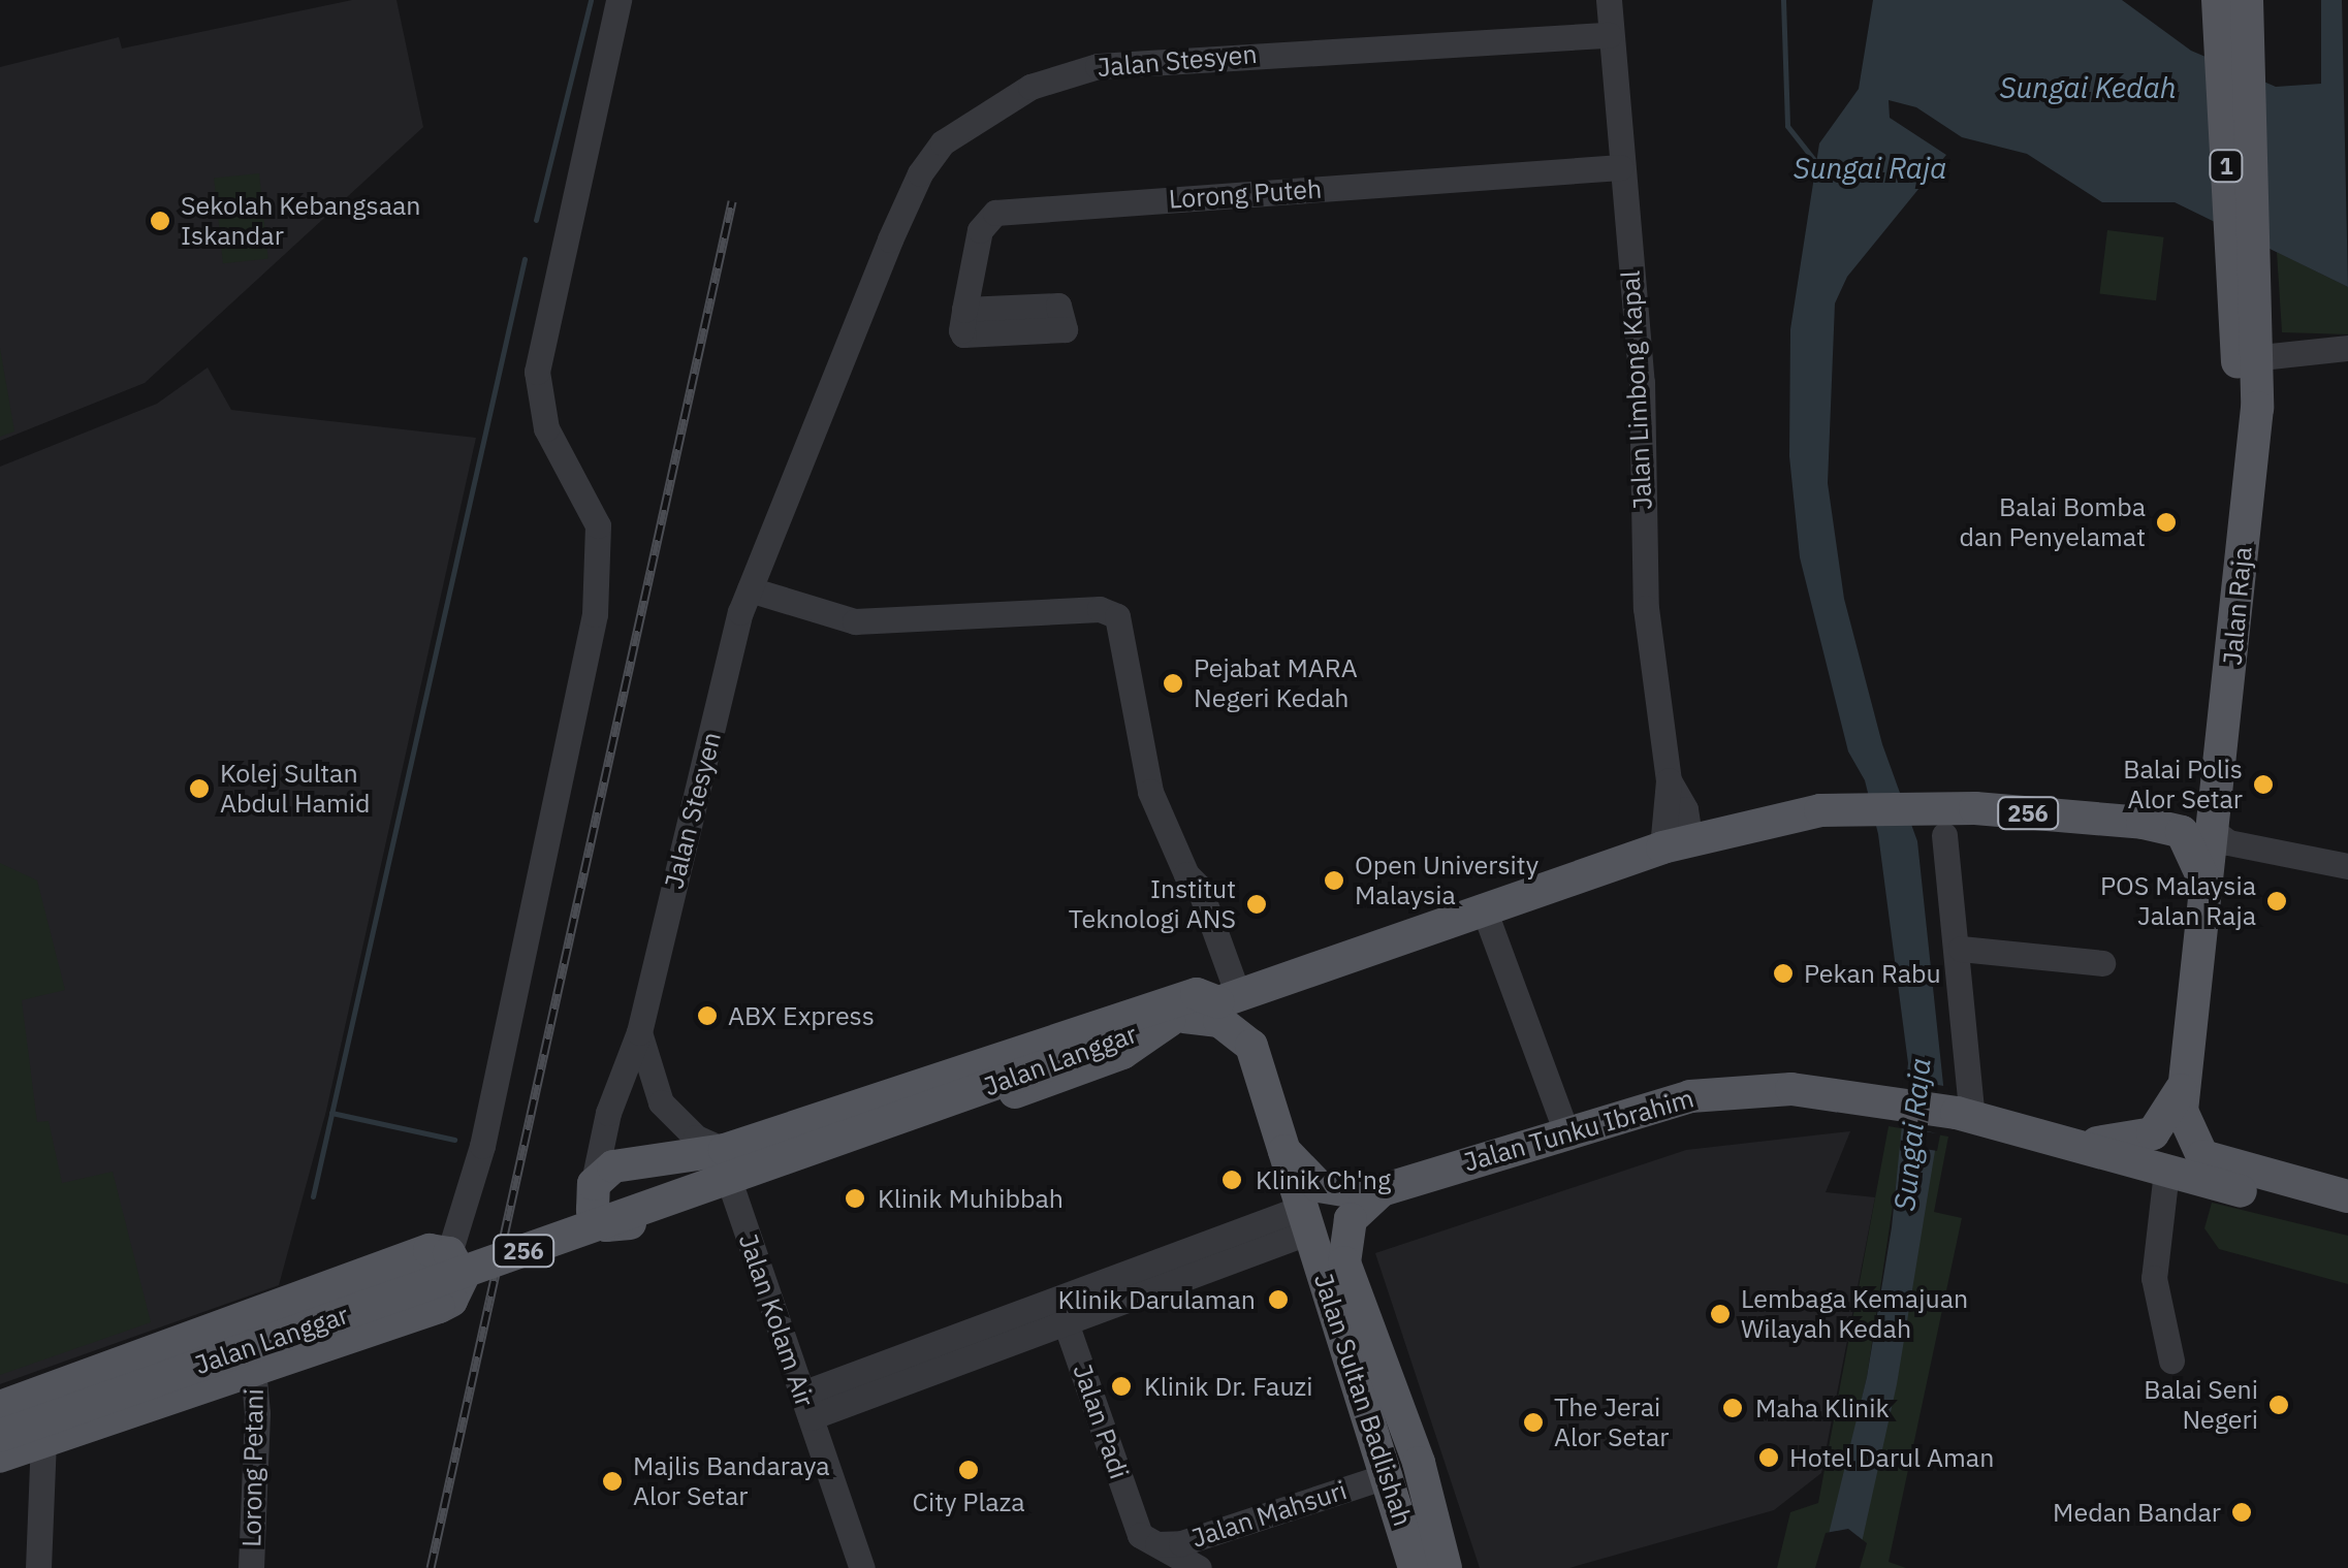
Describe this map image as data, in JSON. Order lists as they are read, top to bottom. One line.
{"streets":{"main road":["1","Jalan Raja","256","Jalan Langgar","Jalan Tunku Ibrahim","Jalan Sultan Badlishah"],"street":["Jalan Stesyen","Lorong Puteh","Jalan Limbong Kapal","Jalan Kolam Air","Jalan Padi","Lorong Petani","Jalan Mahsuri"]},"crossings":[["Jalan Stesyen","Jalan Limbong Kapal"],["1","Jalan Raja"],["1","Jalan Langgar"],["Lorong Puteh","Jalan Limbong Kapal"],["Jalan Limbong Kapal","Jalan Langgar"],["Jalan Raja","Jalan Langgar"],["Jalan Tunku Ibrahim","Jalan Sultan Badlishah"],["Jalan Sultan Badlishah","Jalan Mahsuri"],["Jalan Padi","Jalan Mahsuri"]],"water":["Sungai Kedah","Sungai Raja"],"places":["Sekolah Kebangsaan Iskandar","Balai Bomba dan Penyelamat","Pejabat MARA Negeri Kedah","Balai Polis Alor Setar","Kolej Sultan Abdul Hamid","Open University Malaysia","POS Malaysia Jalan Raja","Institut Teknologi ANS","Pekan Rabu","ABX Express","Klinik Ch'ng","Klinik Muhibbah","Klinik Darulaman","Lembaga Kemajuan Wilayah Kedah","Klinik Dr. Fauzi","Balai Seni Negeri","Maha Klinik","The Jerai Alor Setar","Hotel Darul Aman","City Plaza","Majlis Bandaraya Alor Setar","Medan Bandar"]}
